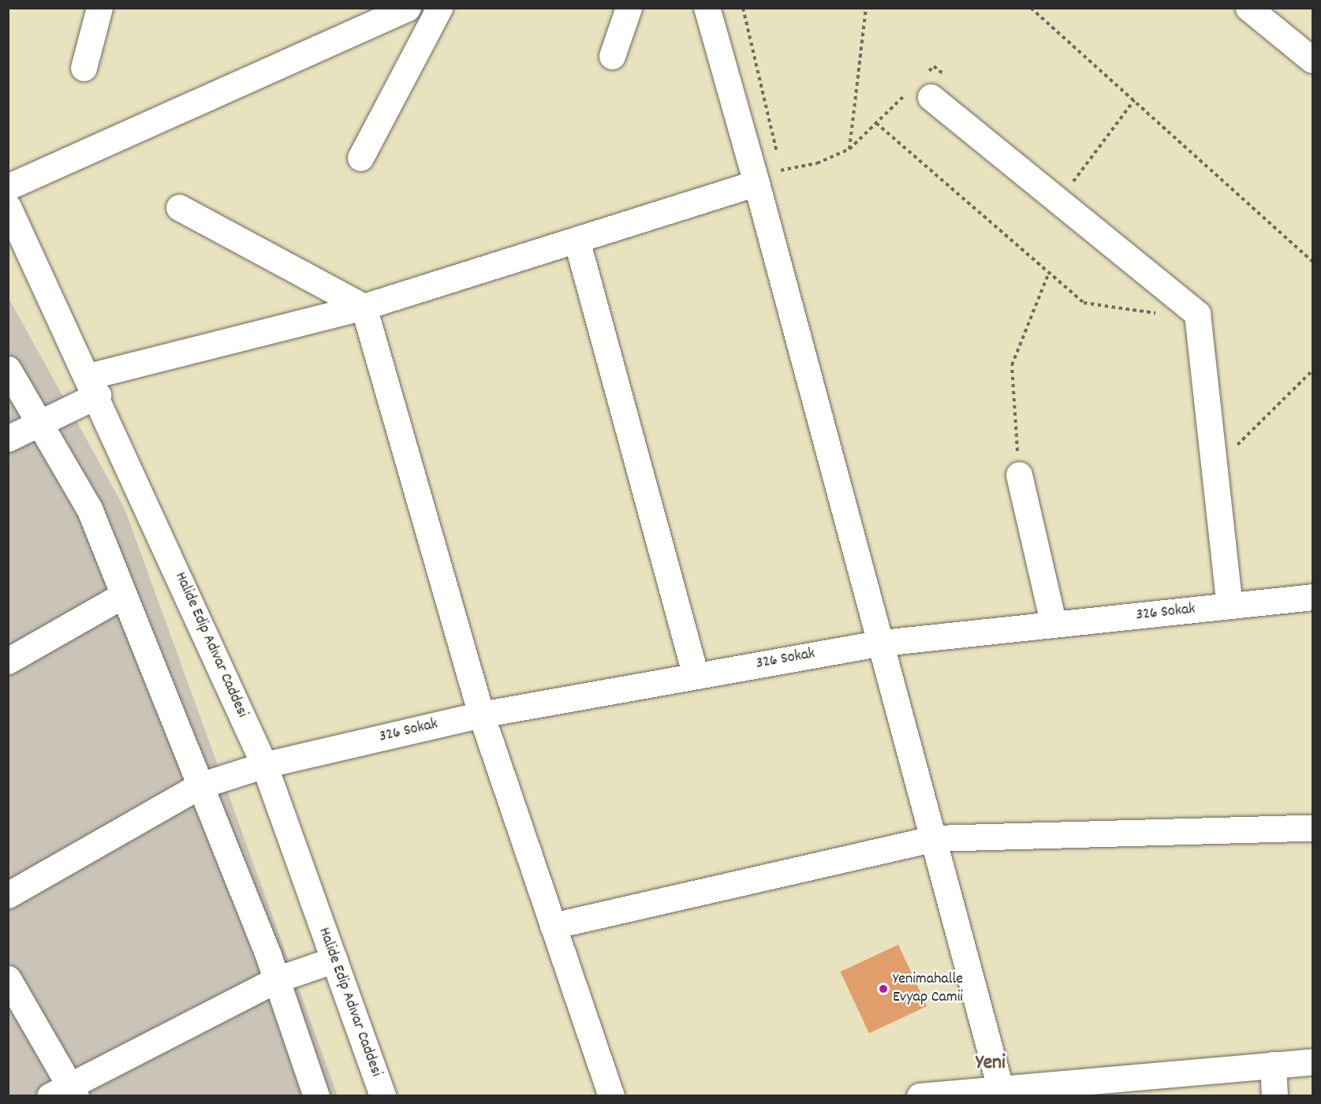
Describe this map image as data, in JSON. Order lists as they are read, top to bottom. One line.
{"streets":{"street":["326 Sokak","Halide Edip Adıvar Caddesi"]},"crossings":[["326 Sokak","Halide Edip Adıvar Caddesi"]],"districts":["Yeni"],"places":["Yenimahalle Evyap Camii"]}
